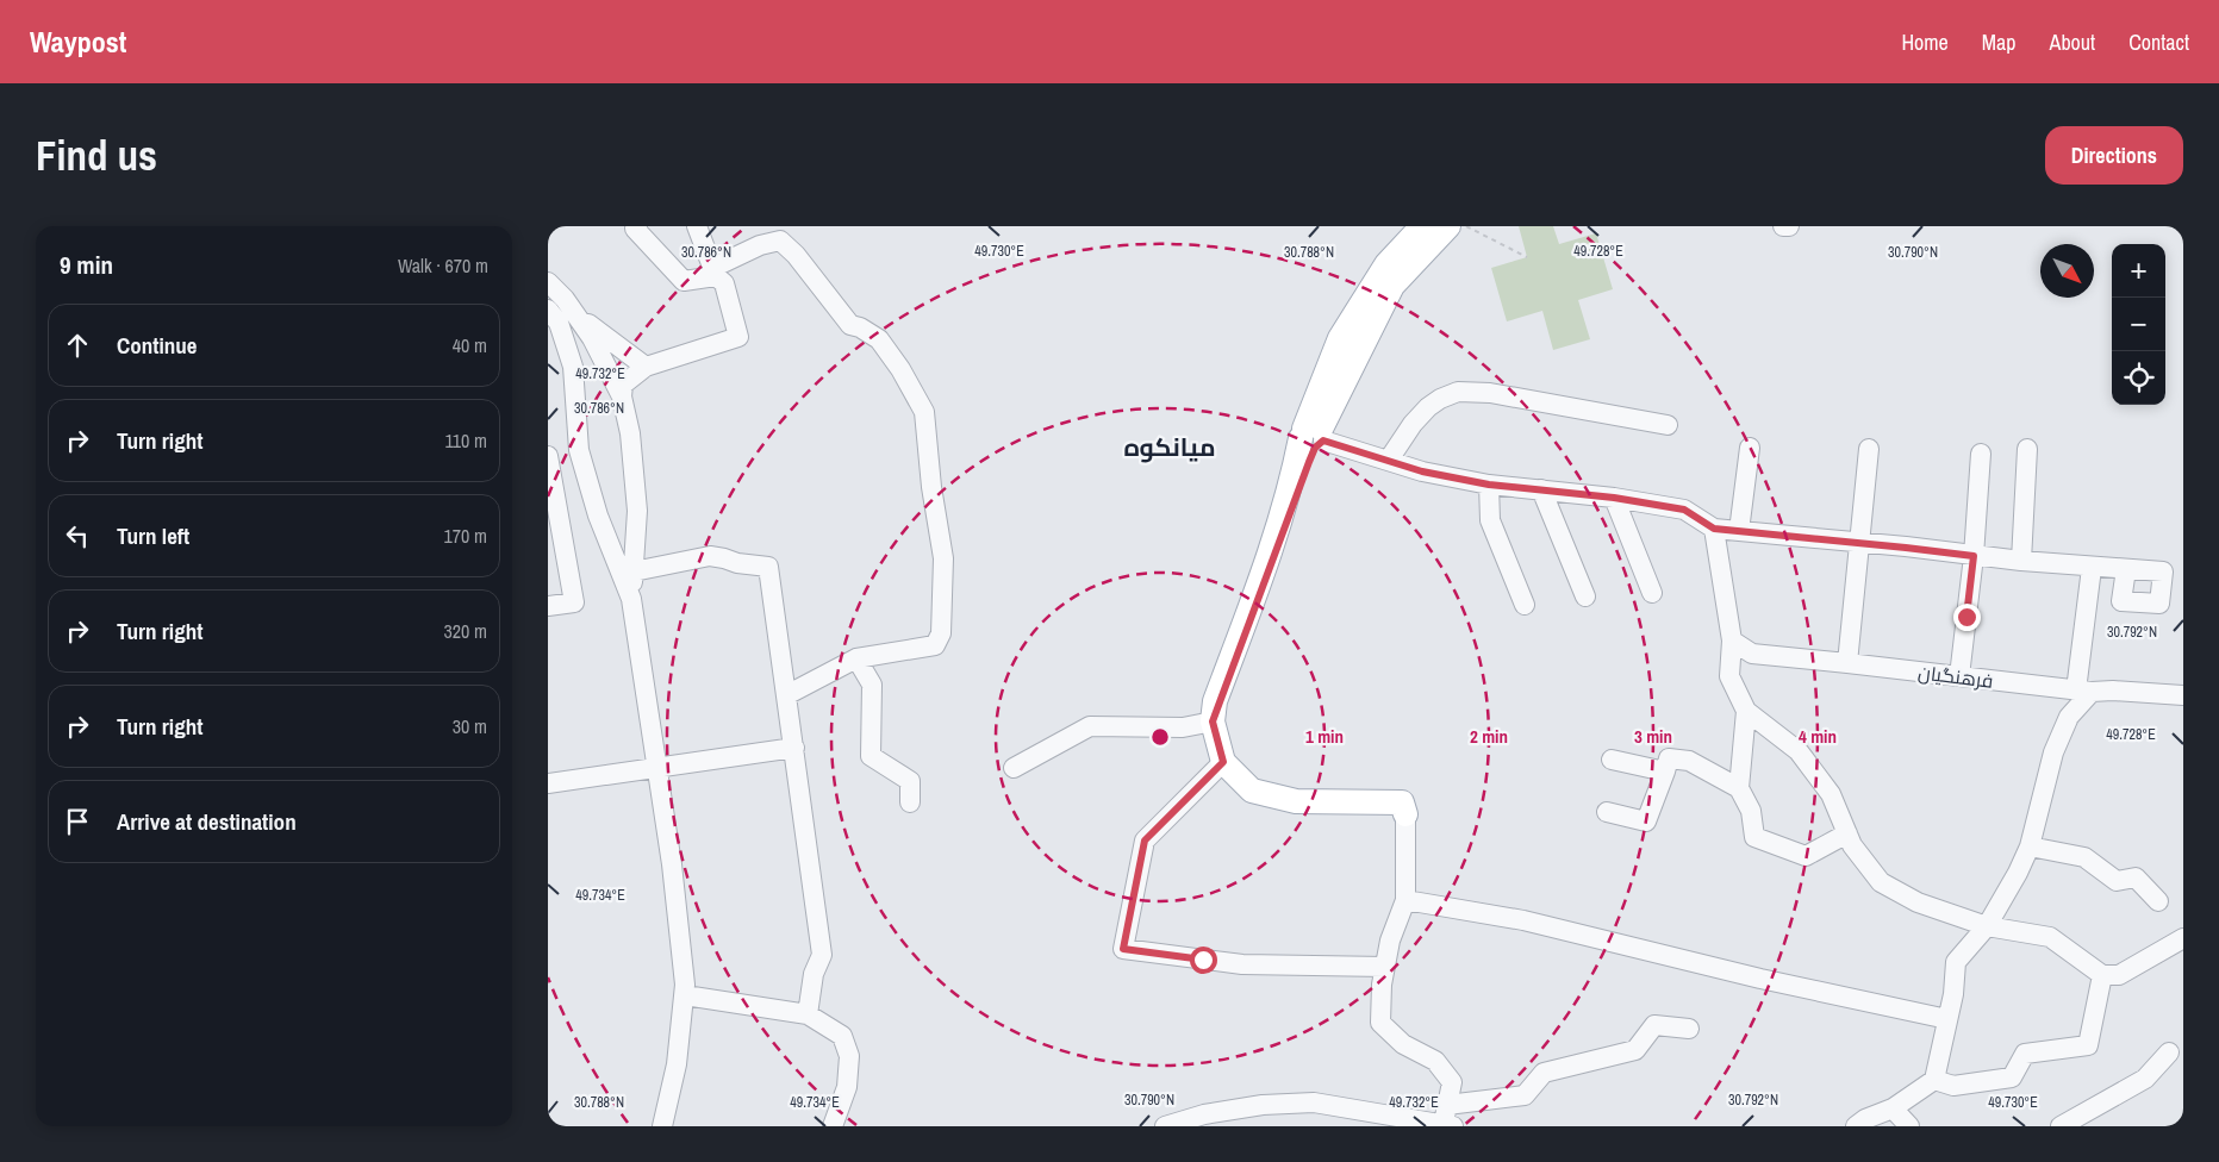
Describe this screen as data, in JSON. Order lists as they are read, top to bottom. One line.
{"streets":{"street":["فرهنگیان"]},"districts":["میانکوه"],"north":"bottom right","page":{"header":"Waypost","nav":["Home","Map","About","Contact"],"buttons":"Directions","title":"Find us","heading":["9 min","Walk · 670 m"],"map_buttons":["+","−"],"list":[["Continue","40 m"],["Turn right","110 m"],["Turn left","170 m"],["Turn right","320 m"],["Turn right","30 m"],"Arrive at destination"]},"coordinates":["49.730°E","49.728°E","30.788°N","30.786°N","30.790°N","49.732°E","30.792°N","49.734°E"],"rings":["1 min","2 min","3 min","4 min"]}
